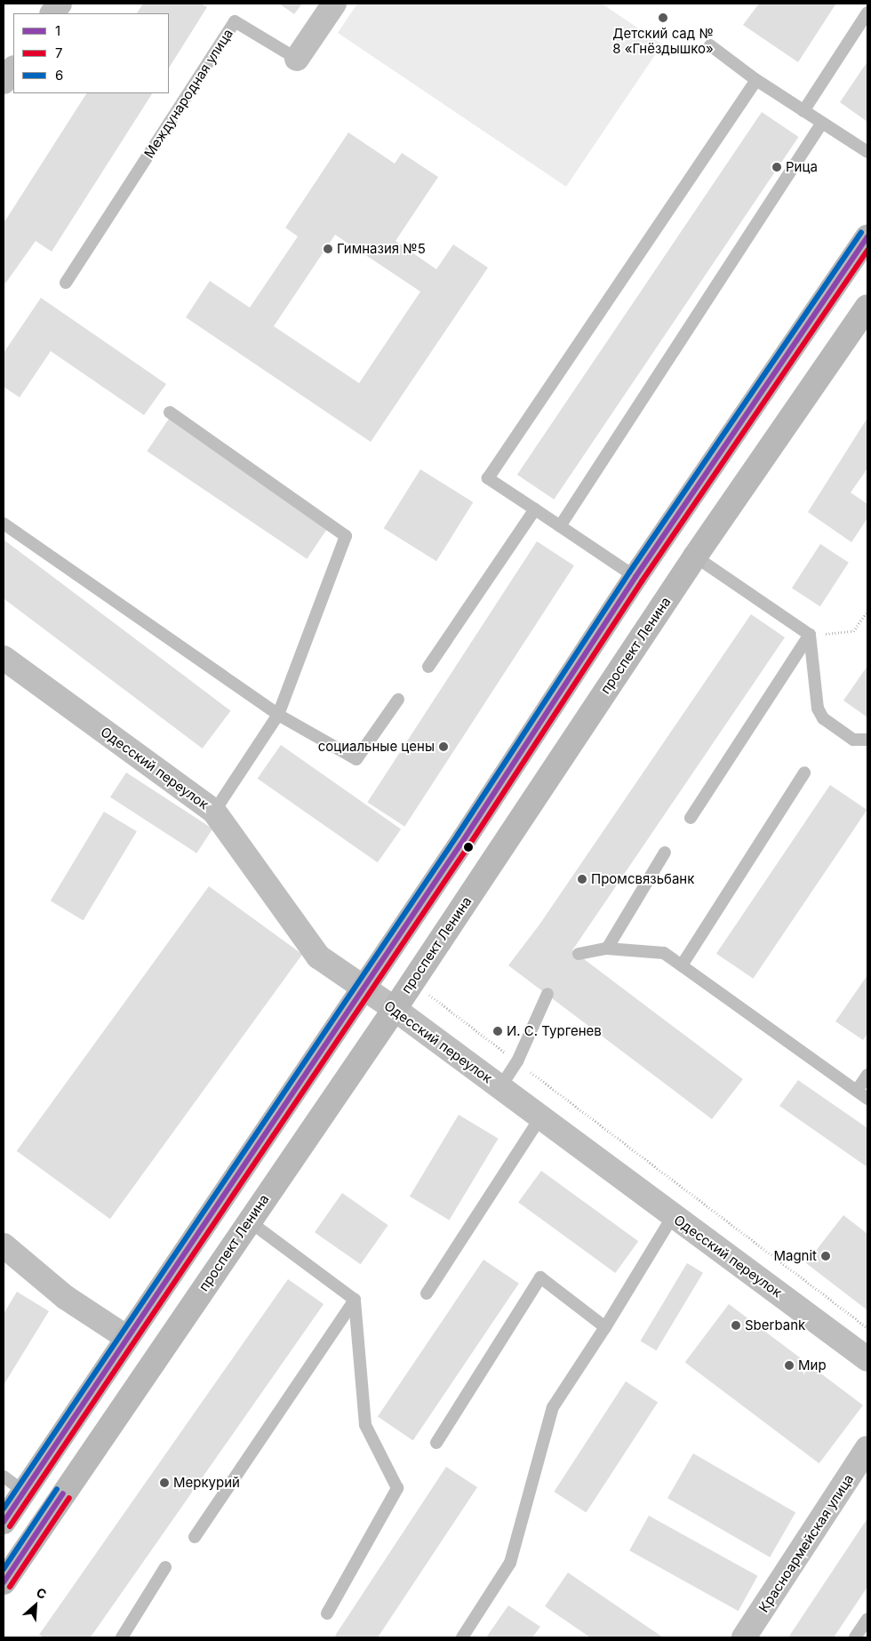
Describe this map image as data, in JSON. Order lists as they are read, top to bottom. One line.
{"streets":{"main road":["проспект Ленина"],"street":["Международная улица","Одесский переулок","Красноармейская улица"]},"crossings":[["проспект Ленина","Одесский переулок"]],"places":["Детский сад № 8 «Гнёздышко»","Рица","Гимназия №5","социальные цены","Промсвязьбанк","И. С. Тургенев","Magnit","Sberbank","Мир","Меркурий"],"lines":["transit line 6","transit line 1","transit line 7"],"legend":["1","7","6"],"north":"top right"}
